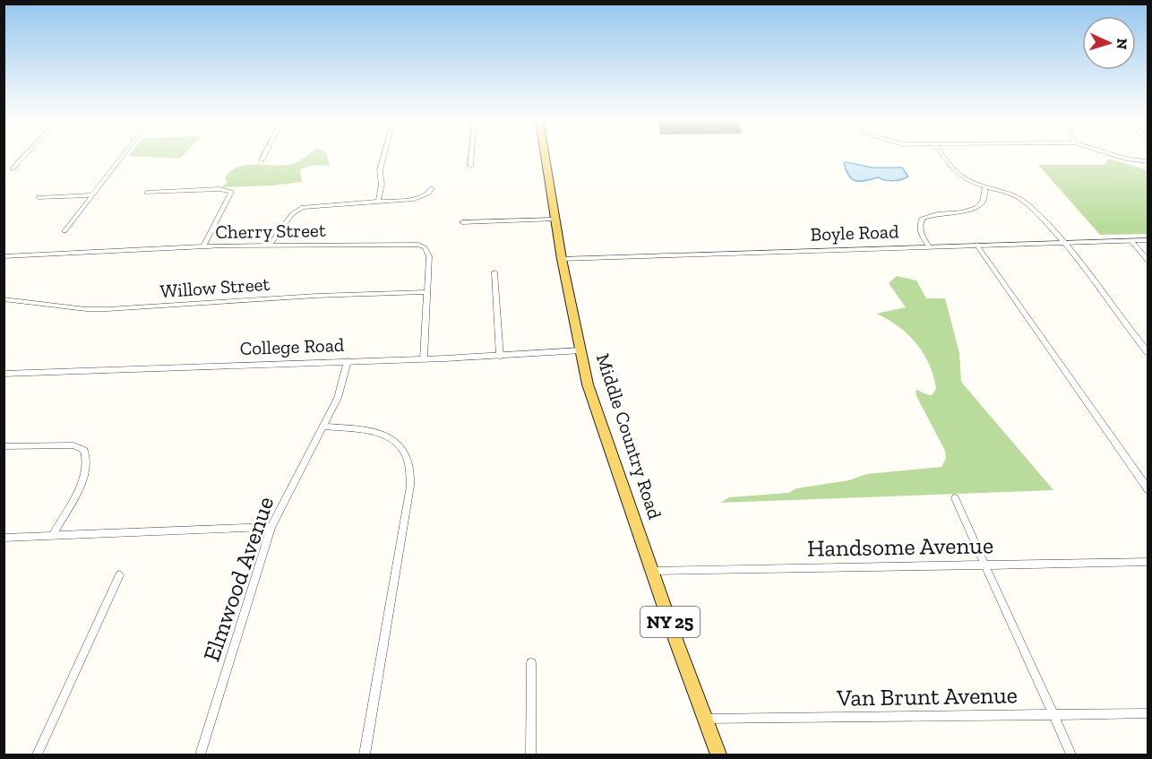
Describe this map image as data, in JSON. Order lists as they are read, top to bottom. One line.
{"streets":{"main road":["Middle Country Road","NY 25"],"street":["Cherry Street","Boyle Road","Willow Street","College Road","Handsome Avenue","Elmwood Avenue","Van Brunt Avenue"]},"crossings":[["Cherry Street","Willow Street"],["Cherry Street","College Road"],["Boyle Road","Middle Country Road"],["College Road","Middle Country Road"],["College Road","Elmwood Avenue"],["Middle Country Road","Handsome Avenue"],["Middle Country Road","Van Brunt Avenue"]],"north":"right"}
